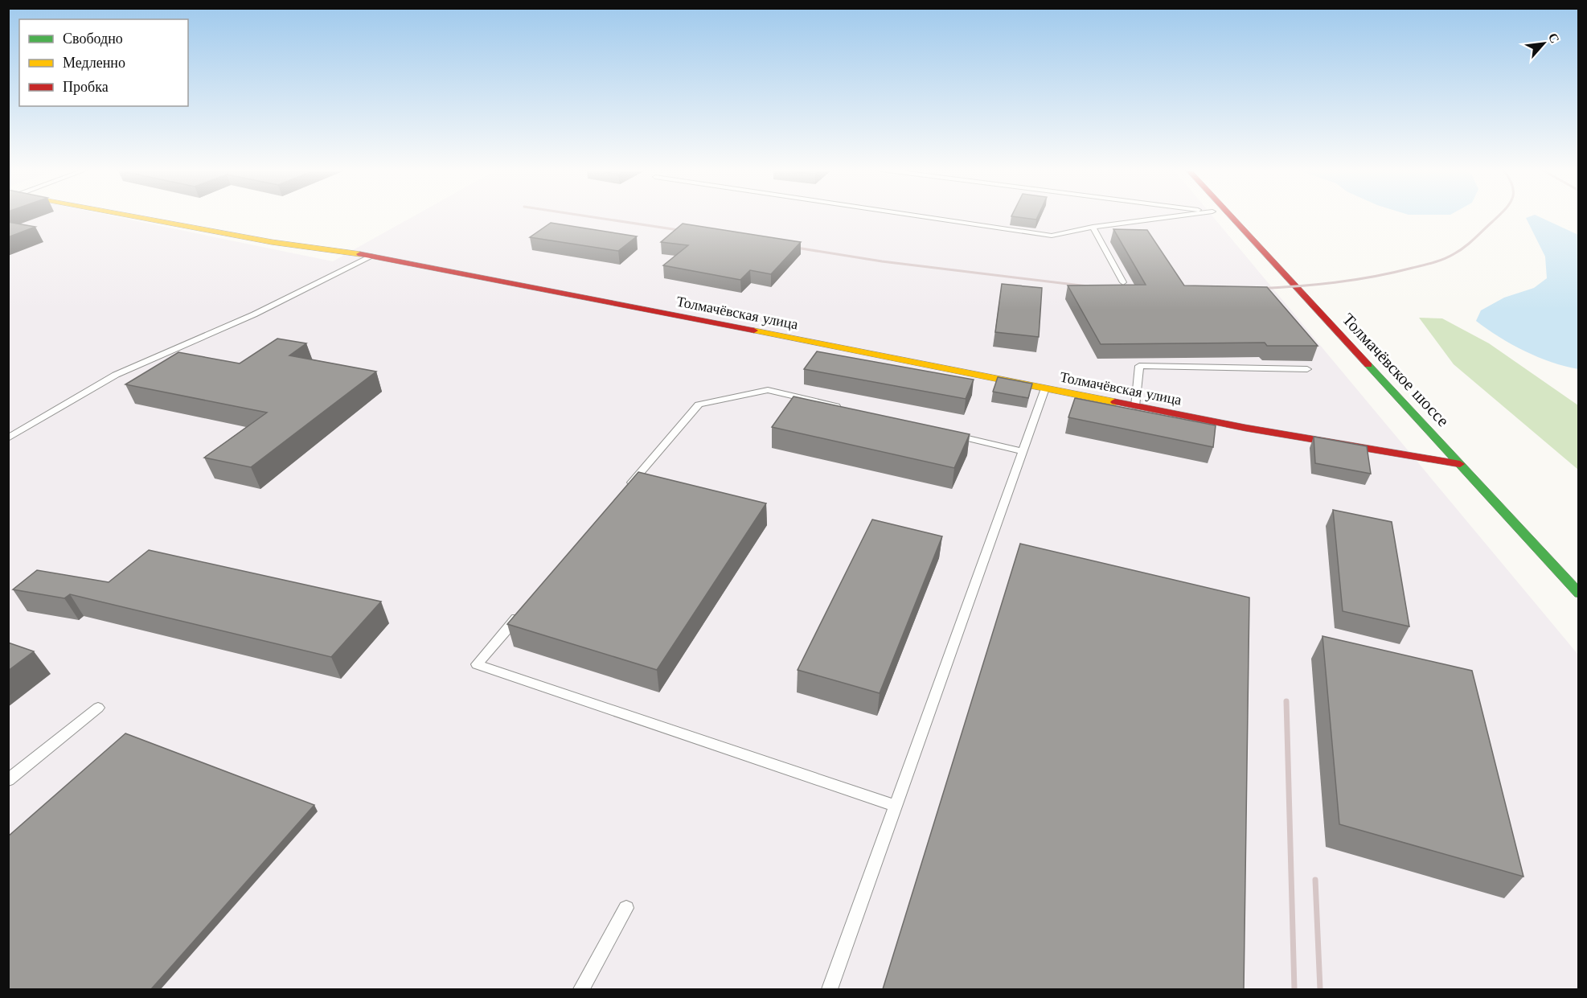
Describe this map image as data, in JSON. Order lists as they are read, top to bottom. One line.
{"streets":{"street":["Толмачёвская улица","Толмачёвское шоссе"]},"crossings":[["Толмачёвская улица","Толмачёвское шоссе"]],"legend":["Свободно","Медленно","Пробка"],"north":"top right"}
